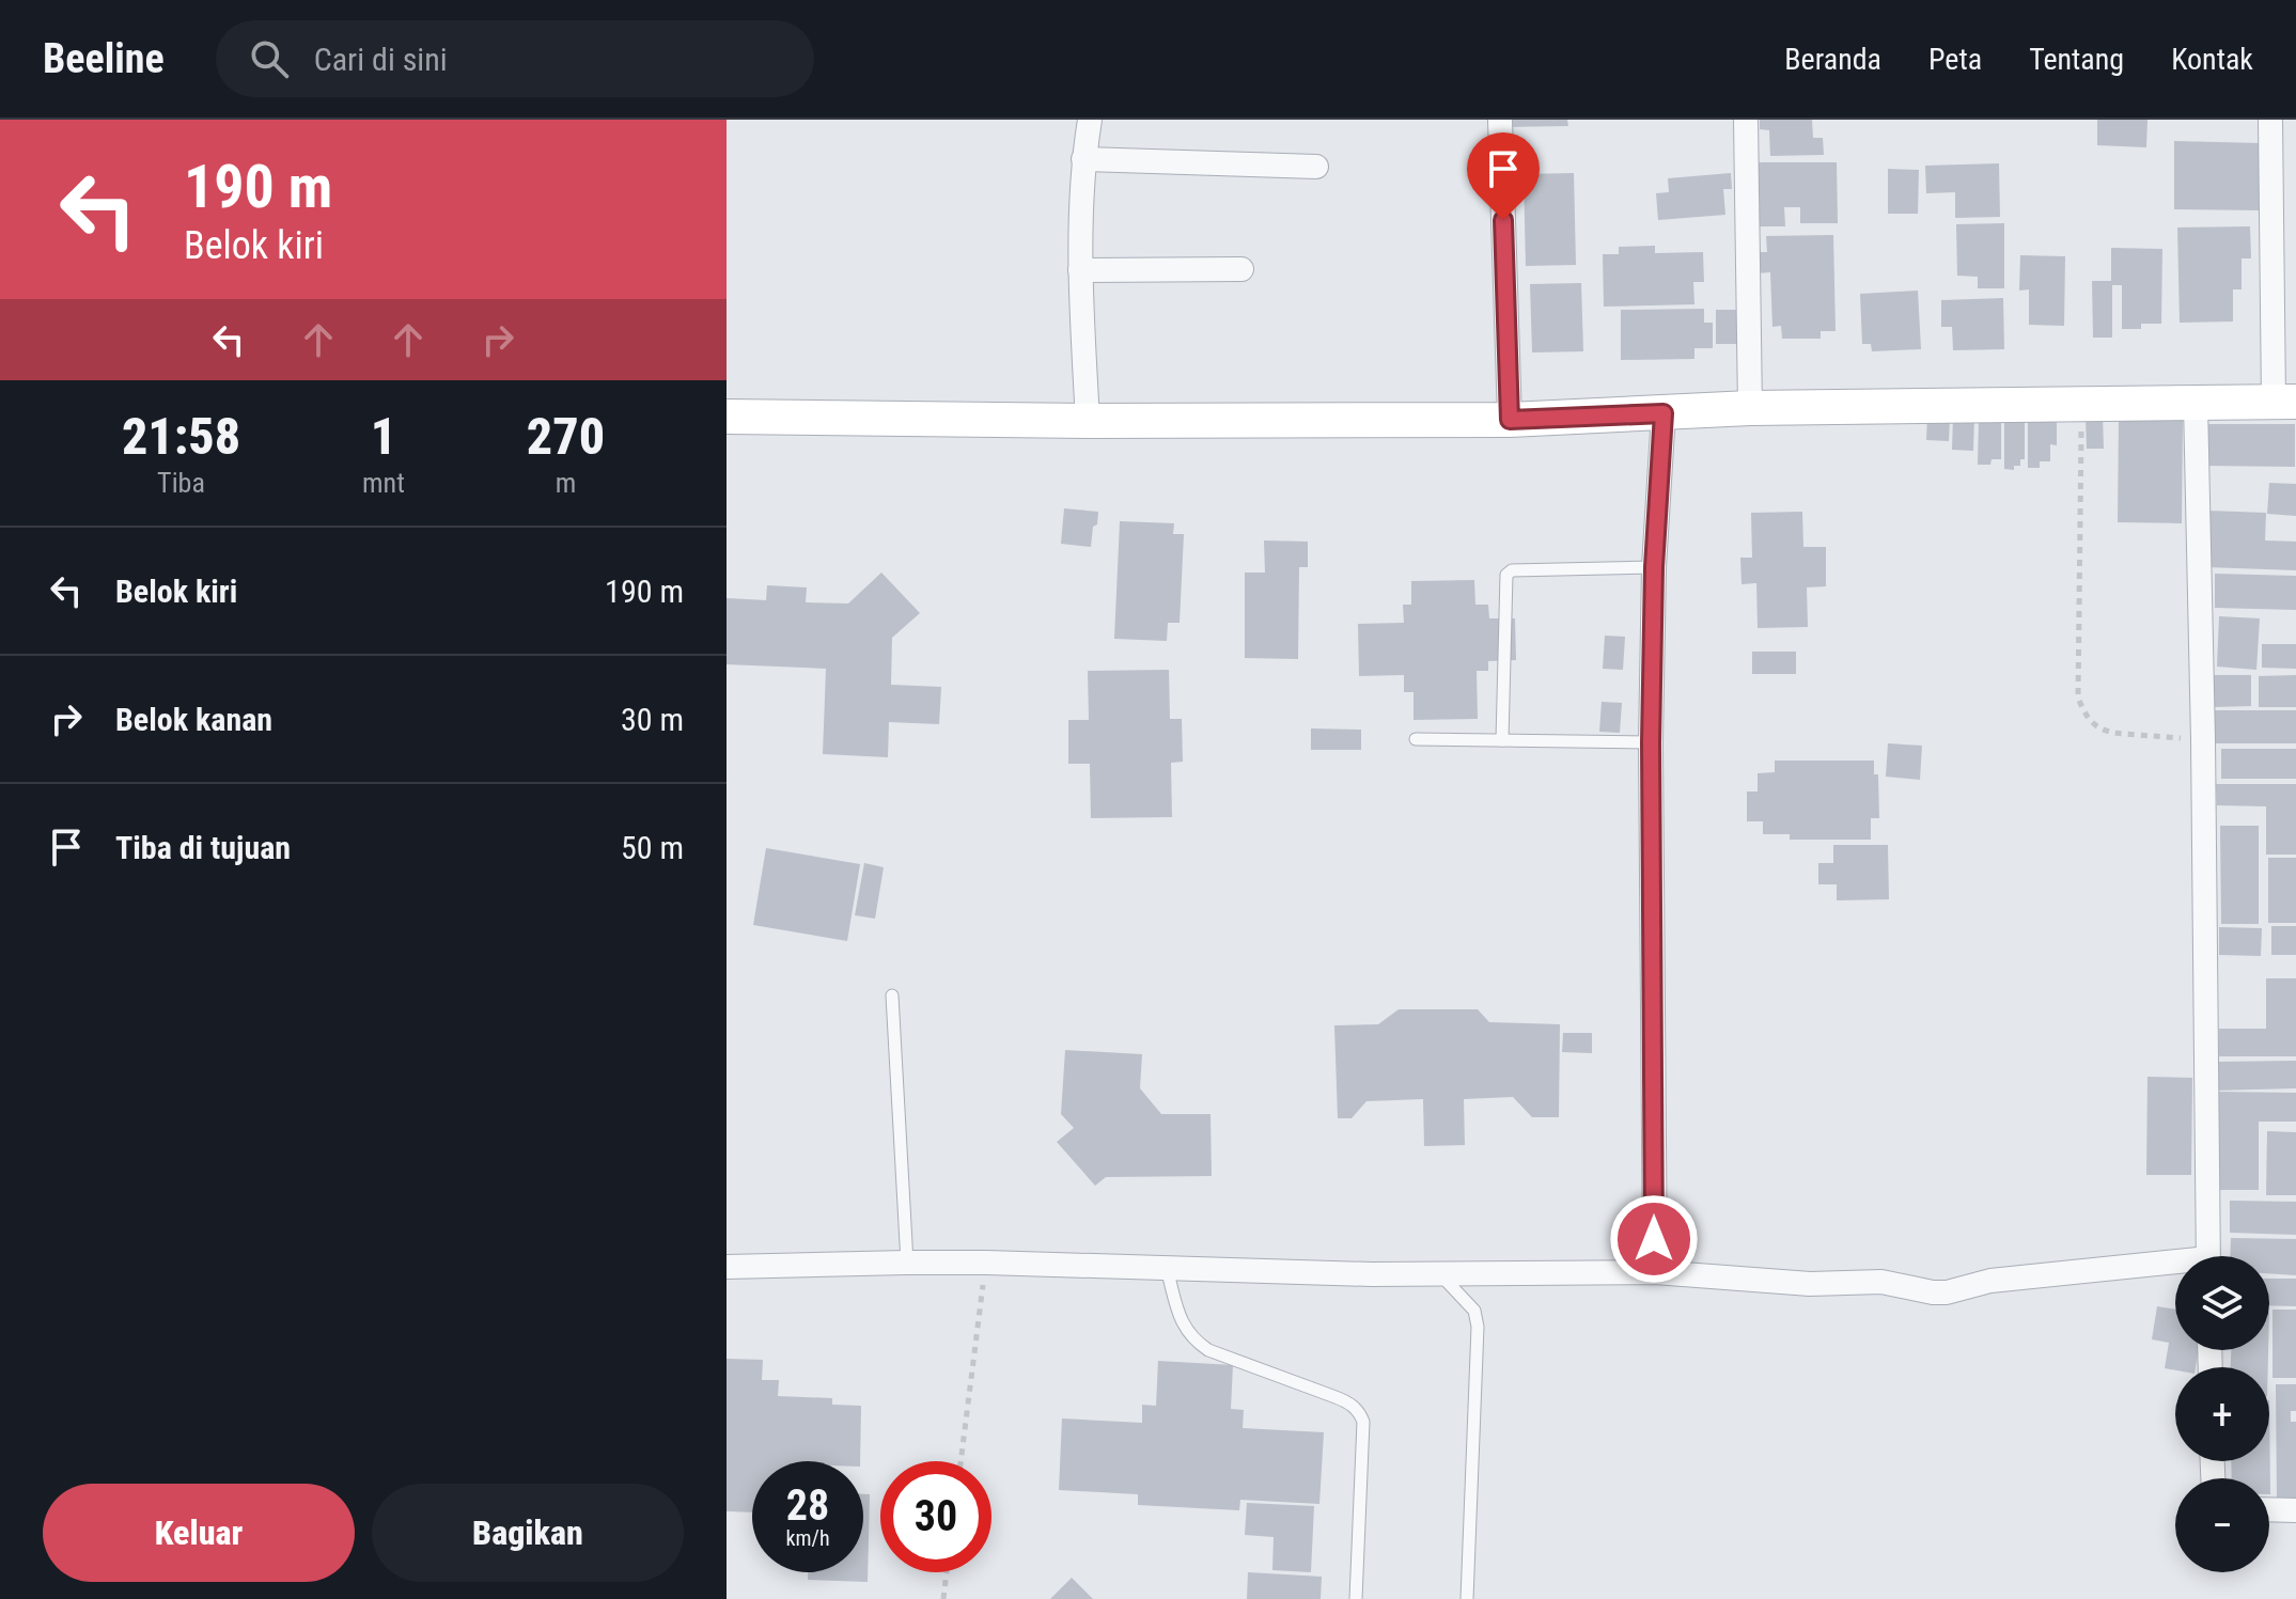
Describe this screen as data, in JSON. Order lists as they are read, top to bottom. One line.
{"page":{"header":"Beeline","search":"Cari di sini","nav":["Beranda","Peta","Tentang","Kontak"],"turn":["190 m","Belok kiri"],"eta":["21:58","Tiba","1","mnt","270","m"],"list":[{"name":"Belok kiri","value":"190 m"},{"name":"Belok kanan","value":"30 m"},{"name":"Tiba di tujuan","value":"50 m"}],"map_buttons":["+","−"],"speed":"28 km/h","limit":"30","buttons":["Keluar","Bagikan"]}}
